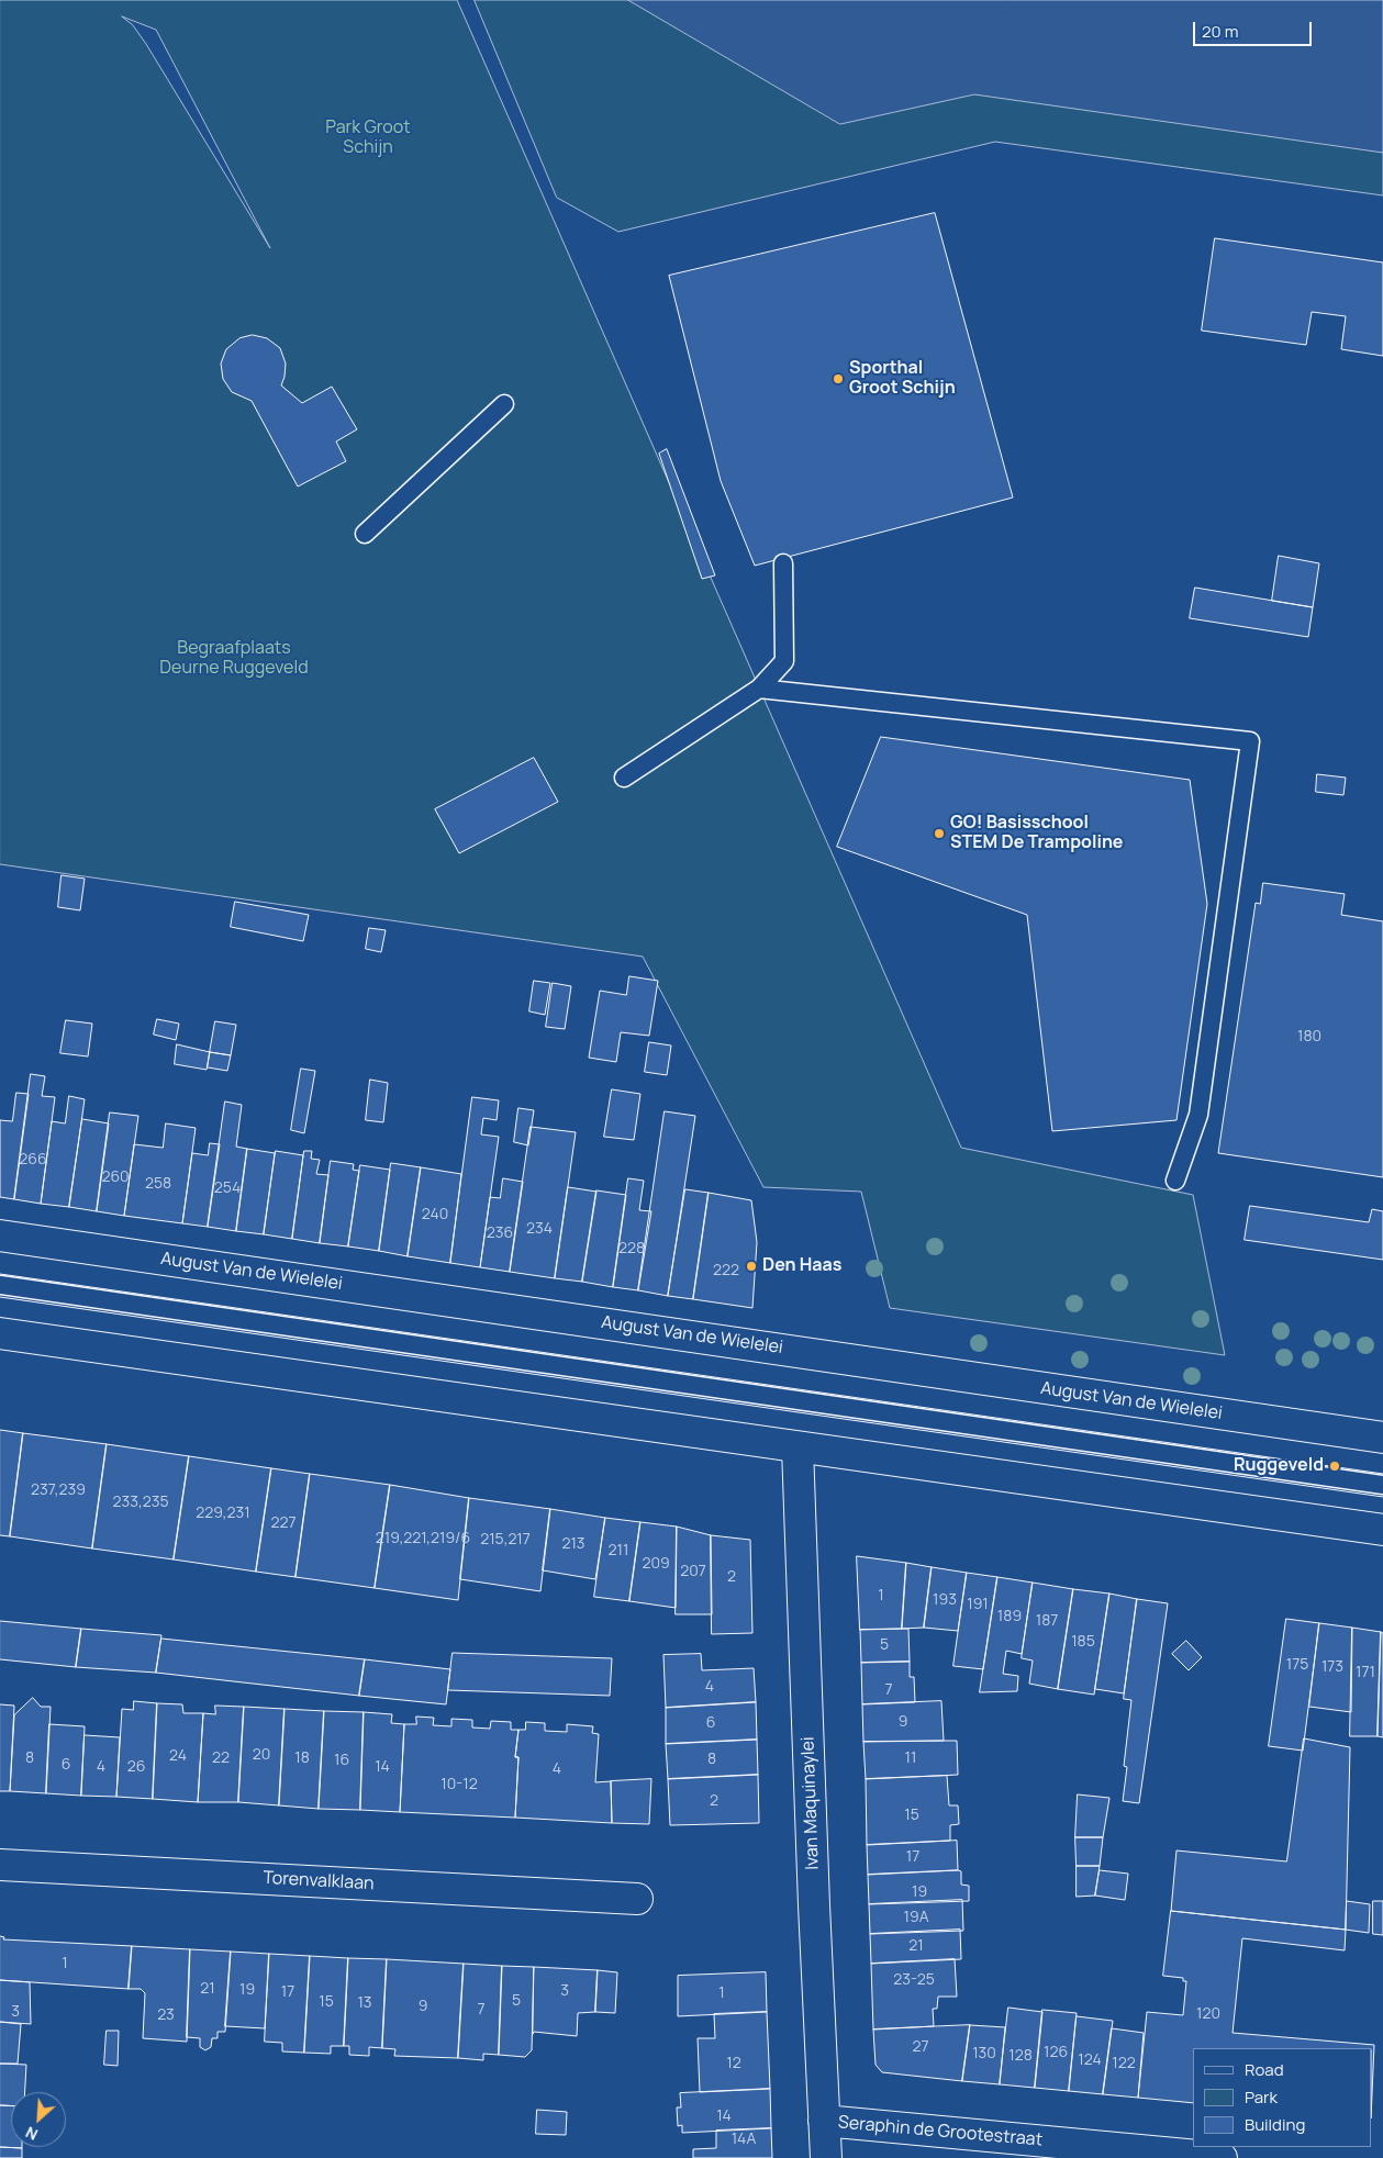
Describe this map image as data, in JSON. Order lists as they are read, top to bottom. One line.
{"streets":{"main road":["August Van de Wielelei","Ivan Maquinaylei","Torenvalklaan","Seraphin de Grootestraat"]},"crossings":[["Ivan Maquinaylei","Seraphin de Grootestraat"]],"parks":["Park Groot Schijn","Begraafplaats Deurne Ruggeveld"],"places":["Sporthal Groot Schijn","GO! Basisschool STEM De Trampoline","Den Haas","Ruggeveld"],"house_numbers":["180","266","260","258","254","240","234","236","228","222","237,239","233,235","229,231","227","219,221,219/6","215,217","213","211","209","207","2","1","193","191","189","187","185","5","175","173","171","4","7","9","6","20","24","8","22","18","11","8","16","6","4","26","14","4","10-12","2","15","17","19","19A","21","1","23-25","21","19","3","17","1","5","15","13","9","7","3","120","23","27","126","130","128","124","12","122","14","14A"],"legend":["Road","Park","Building"],"scale_bar":"20 m","north":"bottom left"}
